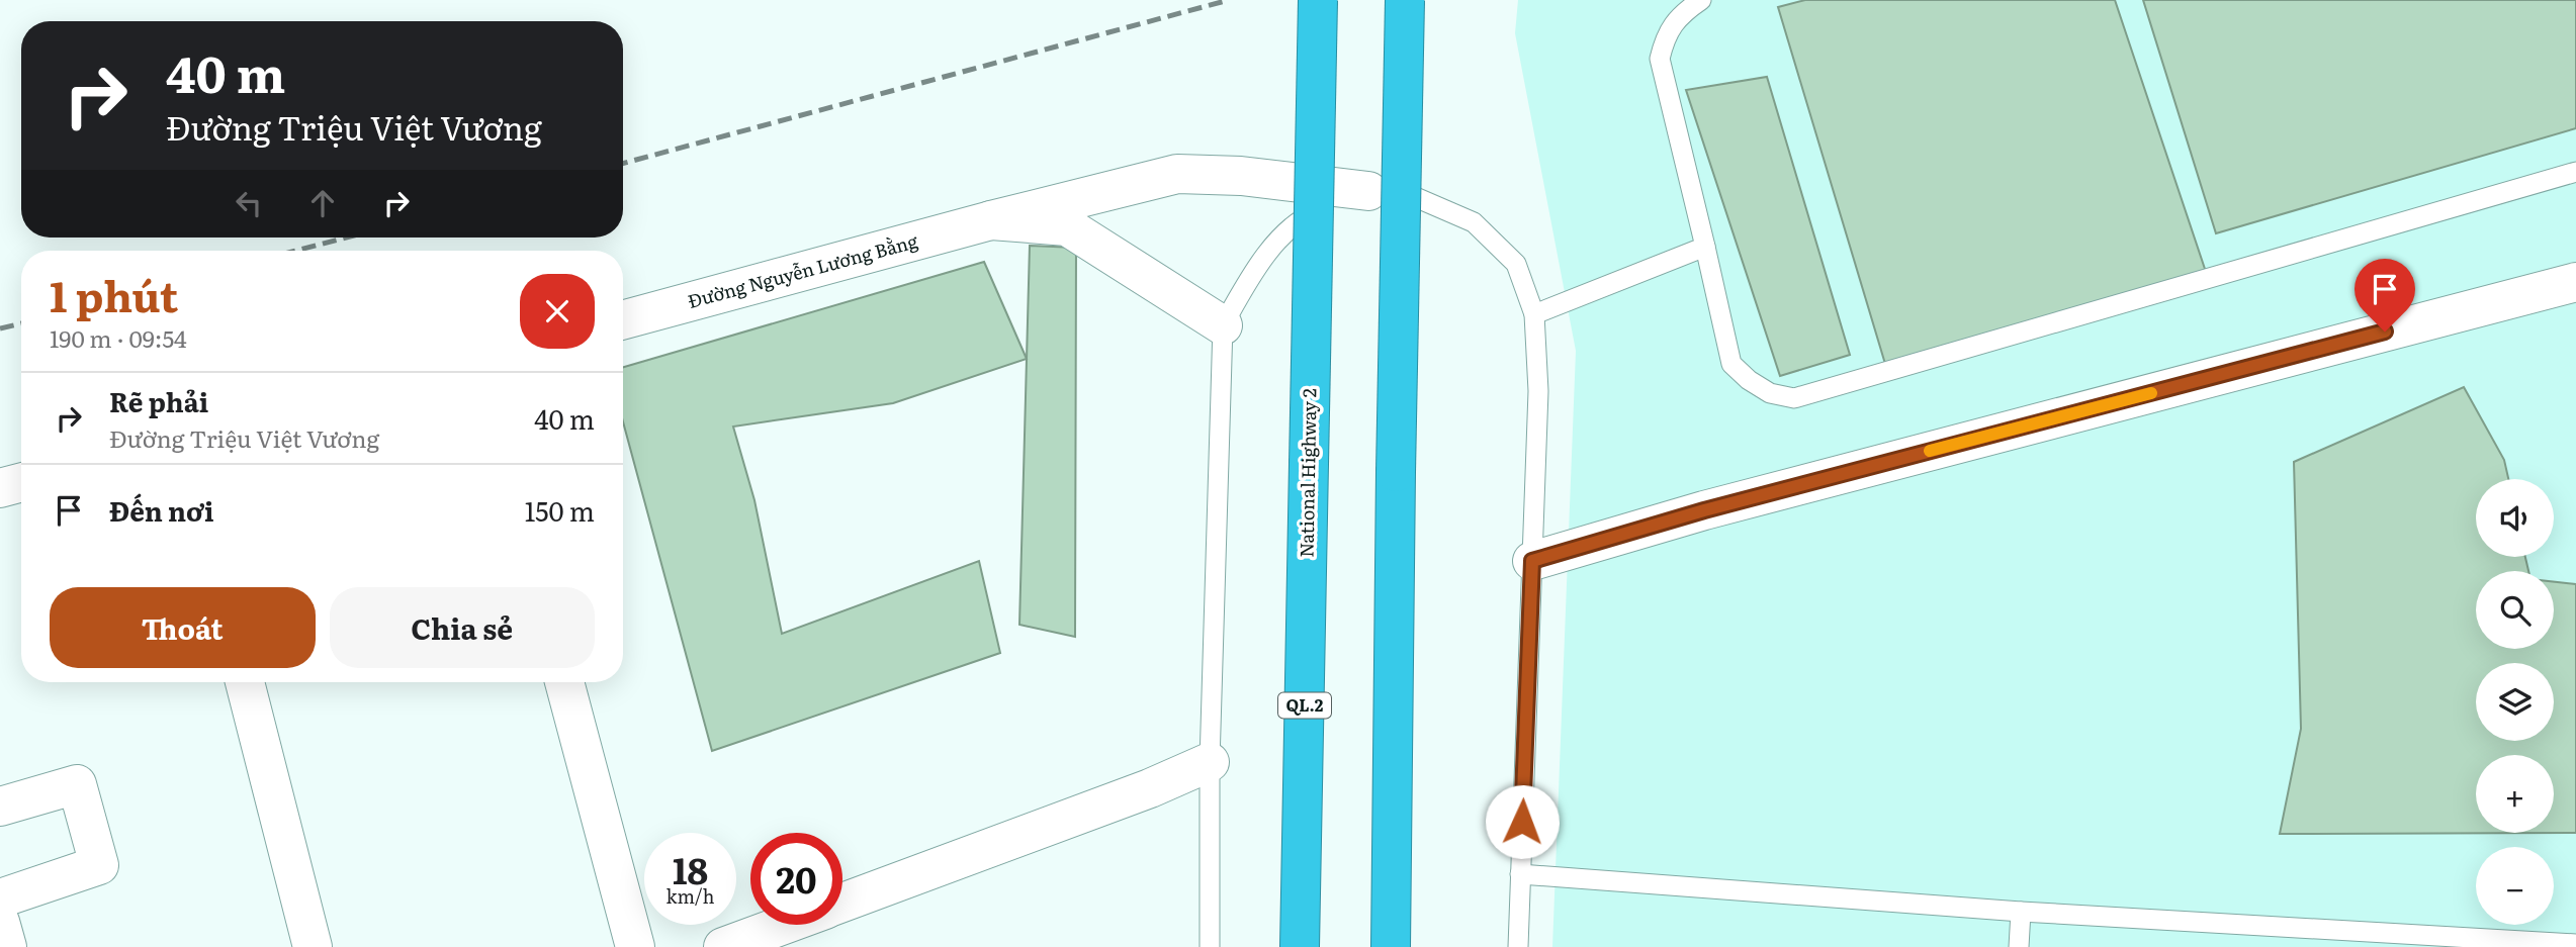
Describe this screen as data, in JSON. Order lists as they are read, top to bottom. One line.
{"streets":{"highway":["National Highway 2","QL.2"],"street":["Đường Nguyễn Lương Bằng"]},"page":{"turn":["40 m","Đường Triệu Việt Vương"],"heading":["1 phút","190 m · 09:54"],"list":[{"name":"Rẽ phải","note":"Đường Triệu Việt Vương","value":"40 m"},{"name":"Đến nơi","value":"150 m"}],"map_buttons":["+","−"],"buttons":["Thoát","Chia sẻ"],"speed":"18 km/h","limit":"20"}}
